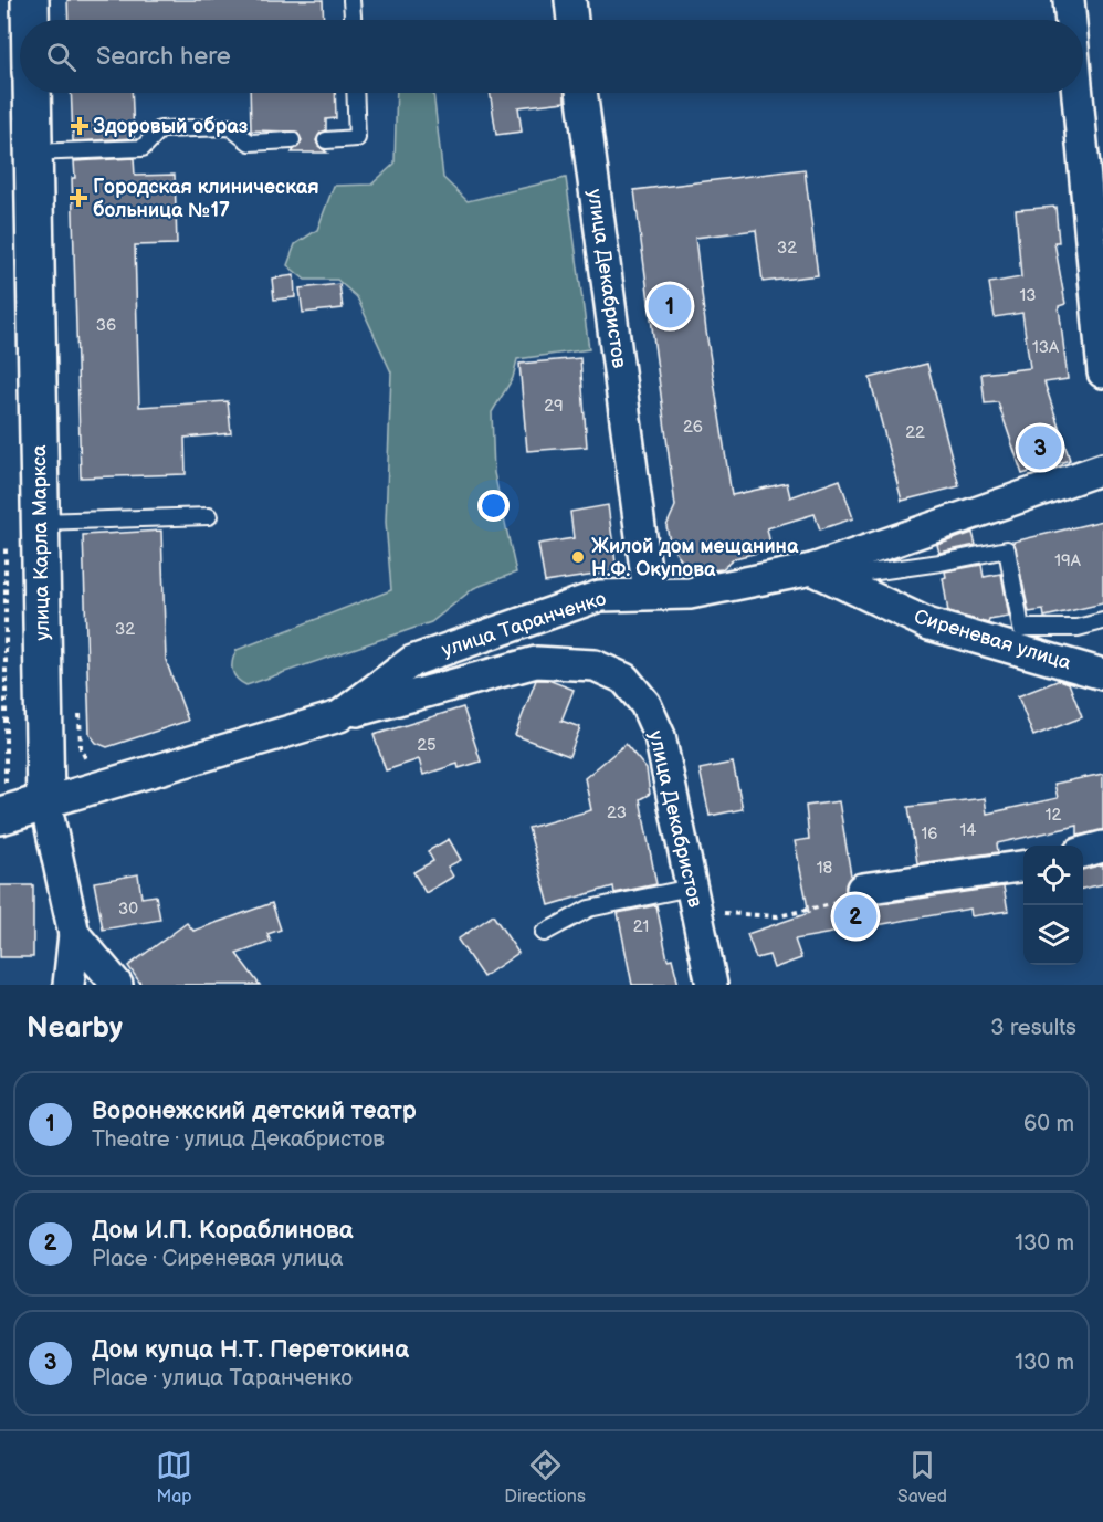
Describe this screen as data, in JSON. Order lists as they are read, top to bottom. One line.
{"streets":{"street":["улица Декабристов","улица Карла Маркса","улица Таранченко","Сиреневая улица"]},"crossings":[["улица Декабристов","улица Таранченко"],["улица Карла Маркса","улица Таранченко"],["улица Таранченко","Сиреневая улица"]],"places":{"health":["Здоровый образ","Городская клиническая больница №17"],"other":["Жилой дом мещанина Н.Ф. Окупова"]},"house_numbers":["32","13","36","13А","29","26","22","19А","32","25","23","12","14","16","18","30","21"],"page":{"search":"Search here","pins":["1","3","2"],"heading":["Nearby","3 results"],"list":[{"mark":"1","name":"Воронежский детский театр","note":"Theatre · улица Декабристов","value":"60 m"},{"mark":"2","name":"Дом И.П. Кораблинова","note":"Place · Сиреневая улица","value":"130 m"},{"mark":"3","name":"Дом купца Н.Т. Перетокина","note":"Place · улица Таранченко","value":"130 m"}],"nav":["Map","Directions","Saved"]}}
